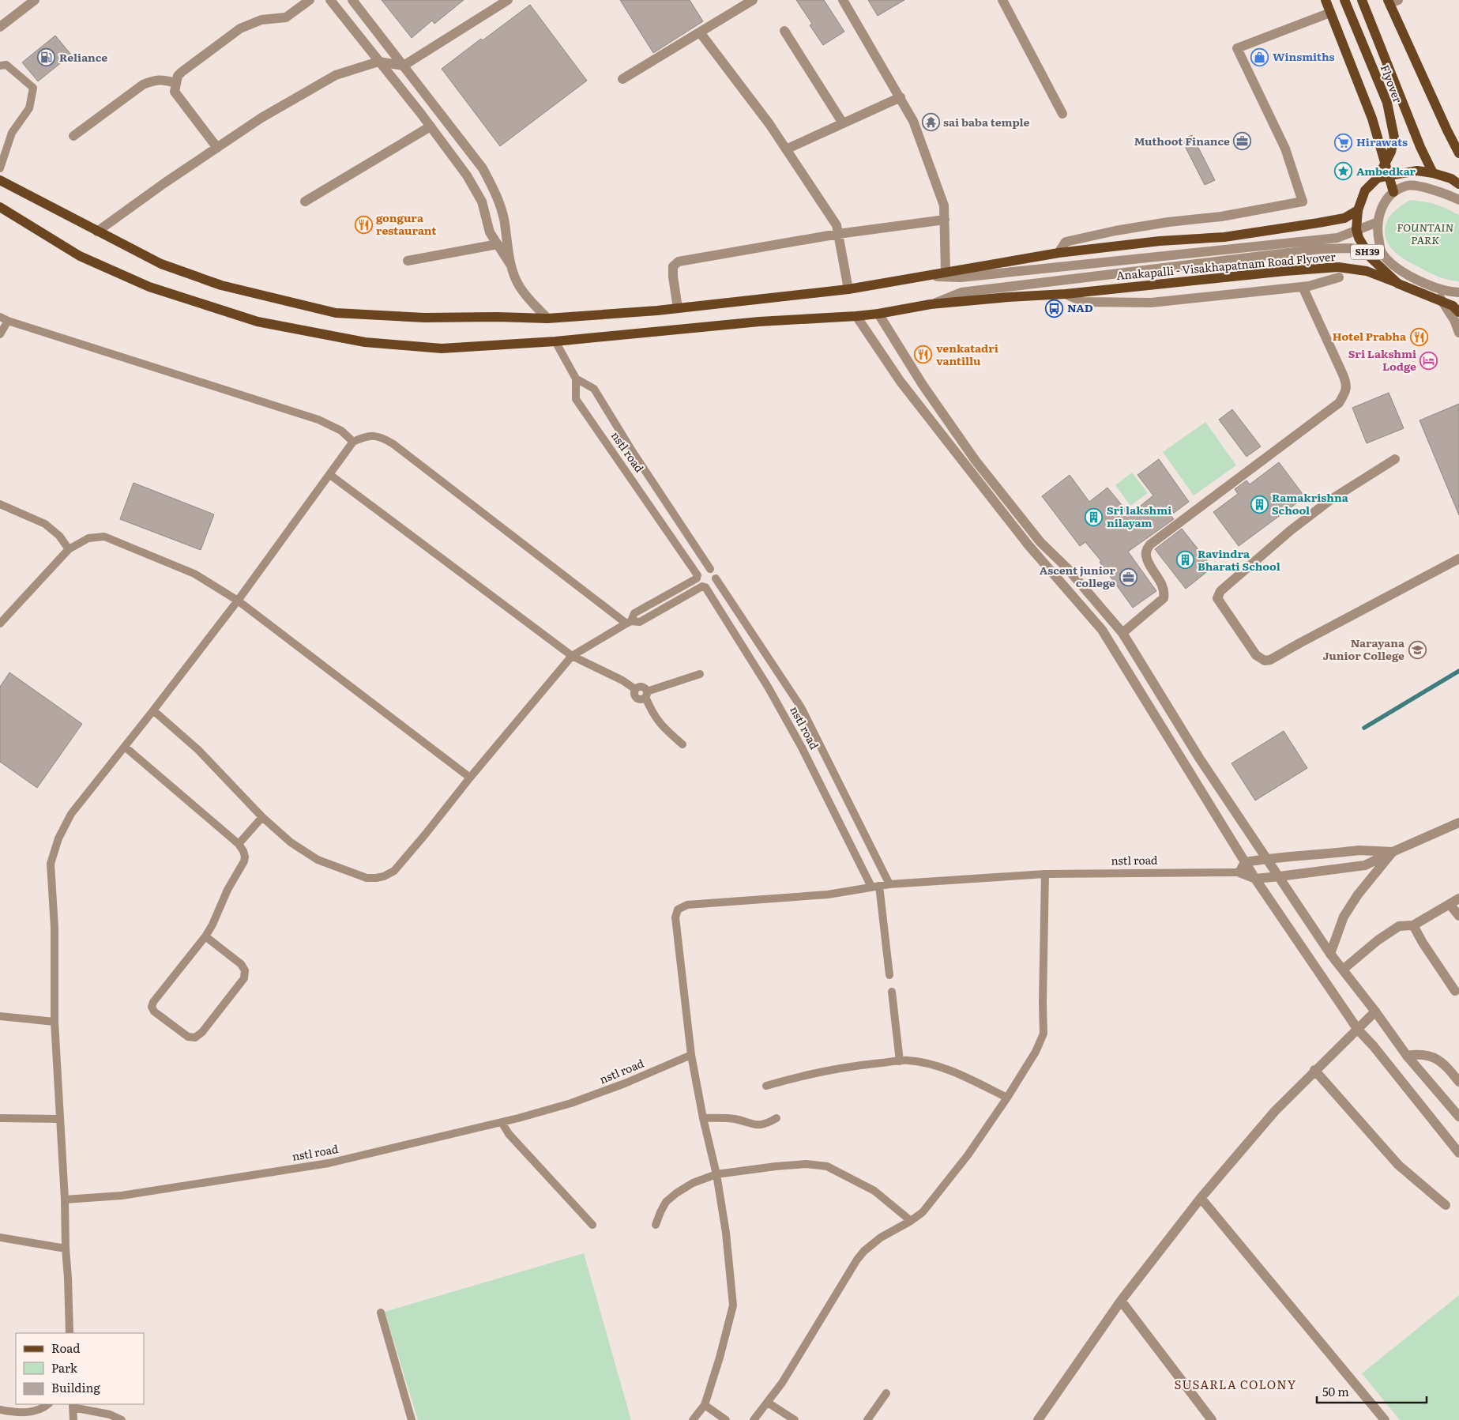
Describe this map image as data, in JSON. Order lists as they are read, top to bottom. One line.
{"streets":{"main road":["Flyover","SH39","Anakapalli - Visakhapatnam Road Flyover"],"lane":["nstl road"]},"crossings":[["Flyover","SH39"],["SH39","Anakapalli - Visakhapatnam Road Flyover"]],"districts":["SUSARLA COLONY"],"parks":["FOUNTAIN PARK"],"places":{"shop":["Winsmiths"],"fuel station":["Reliance"],"temple":["sai baba temple"],"office":["Muthoot Finance","Ascent junior college"],"supermarket":["Hirawats"],"place":["Ambedkar"],"restaurant":["gongura restaurant","Hotel Prabha","venkatadri vantillu"],"bus stop":["NAD"],"hotel":["Sri Lakshmi Lodge"],"building":["Ramakrishna School","Sri lakshmi nilayam","Ravindra Bharati School"],"school or university":["Narayana Junior College"]},"legend":["Road","Park","Building"],"scale_bar":"50 m"}
